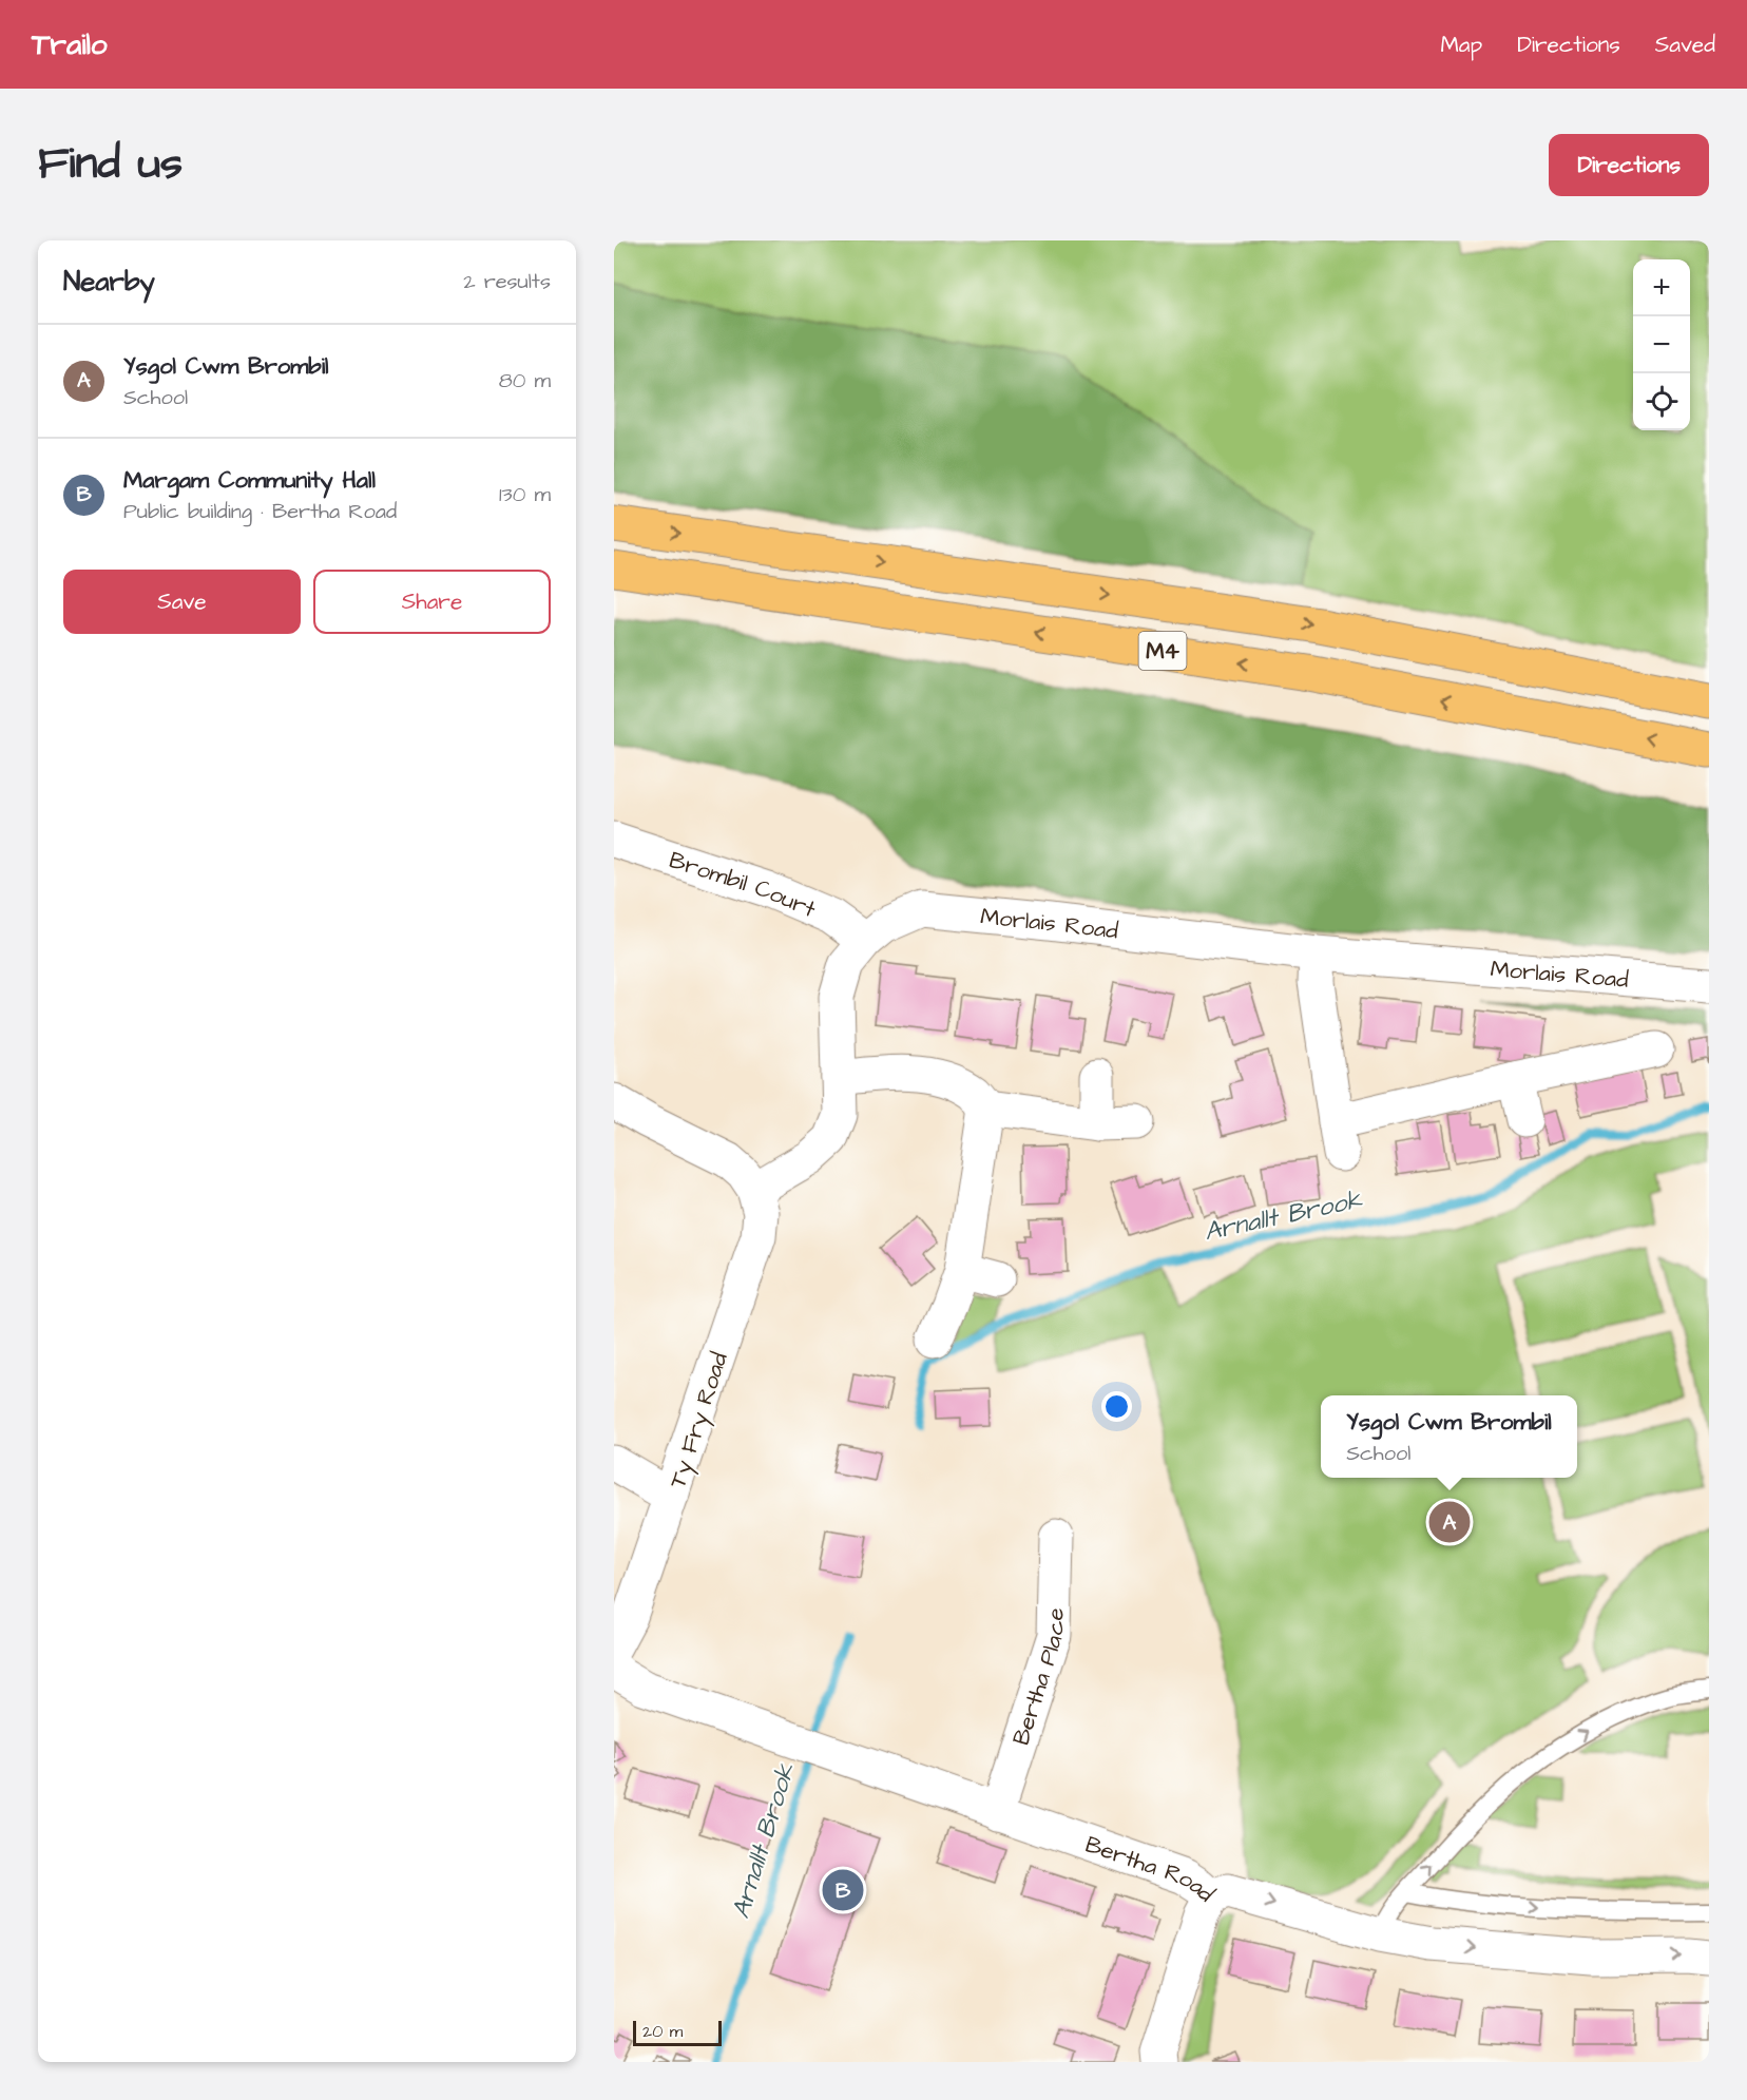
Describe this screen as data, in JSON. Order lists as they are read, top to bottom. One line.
{"streets":{"highway":["M4"],"street":["Brombil Court","Morlais Road","Ty Fry Road","Bertha Place","Bertha Road"]},"crossings":[["Brombil Court","Morlais Road"],["Morlais Road","Ty Fry Road"],["Bertha Place","Bertha Road"]],"one_way":["Bertha Road"],"water":["Arnallt Brook"],"scale_bar":"20 m","page":{"header":"Trailo","nav":["Map","Directions","Saved"],"title":"Find us","buttons":["Directions",["Save","Share"]],"heading":["Nearby","2 results"],"map_buttons":["+","−"],"list":[{"mark":"A","name":"Ysgol Cwm Brombil","note":"School","value":"80 m"},{"mark":"B","name":"Margam Community Hall","note":"Public building · Bertha Road","value":"130 m"}],"popup":["Ysgol Cwm Brombil","School"],"pins":["A","B"],"scale":"20 m"}}
